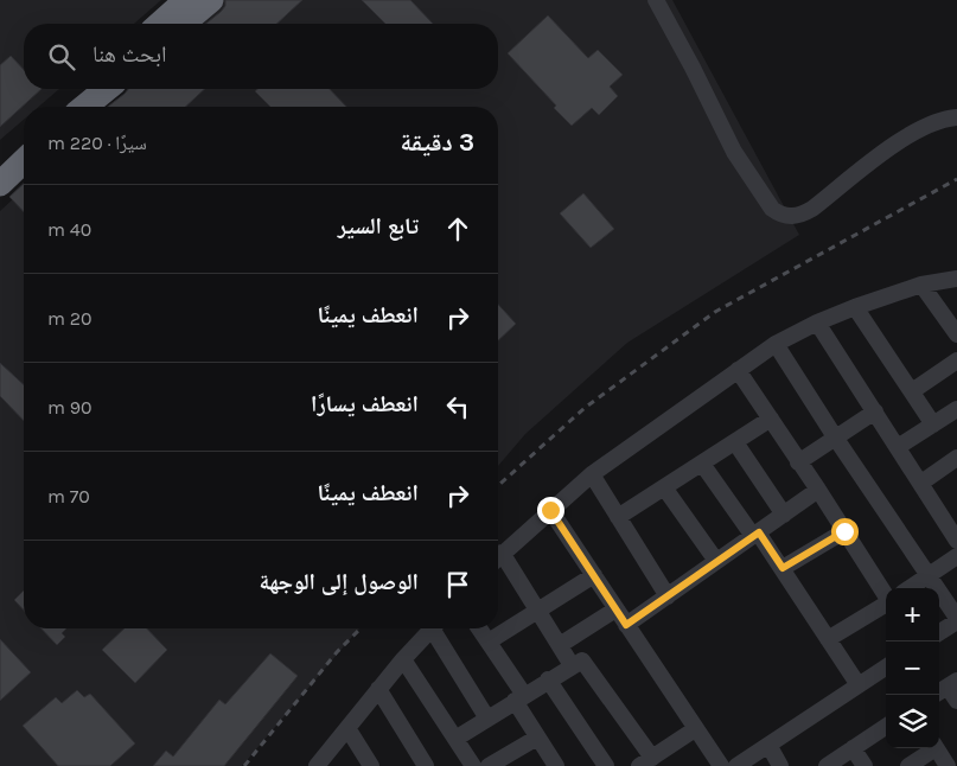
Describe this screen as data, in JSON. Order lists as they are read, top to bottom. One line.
{"page":{"search":"ابحث هنا","heading":["3 دقيقة","سيرًا · 220 m"],"list":[["تابع السير","40 m"],["انعطف يمينًا","20 m"],["انعطف يسارًا","90 m"],["انعطف يمينًا","70 m"],"الوصول إلى الوجهة"],"map_buttons":["+","−"]}}
